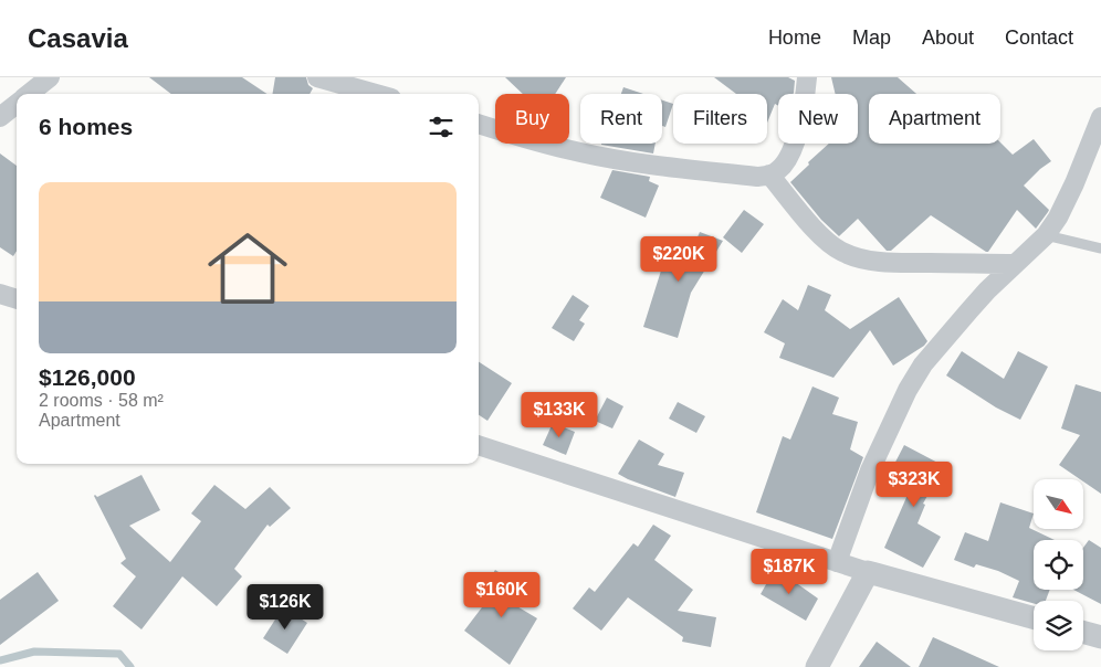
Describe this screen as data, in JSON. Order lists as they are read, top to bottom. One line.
{"north":"bottom right","page":{"header":"Casavia","nav":["Home","Map","About","Contact"],"chip":["Buy","Rent","Filters","New","Apartment"],"heading":"6 homes","list":[{"name":"$126,000","note":"2 rooms · 58 m² · Apartment"}],"price":["$220K","$133K","$323K","$187K","$160K","$126K"]}}
